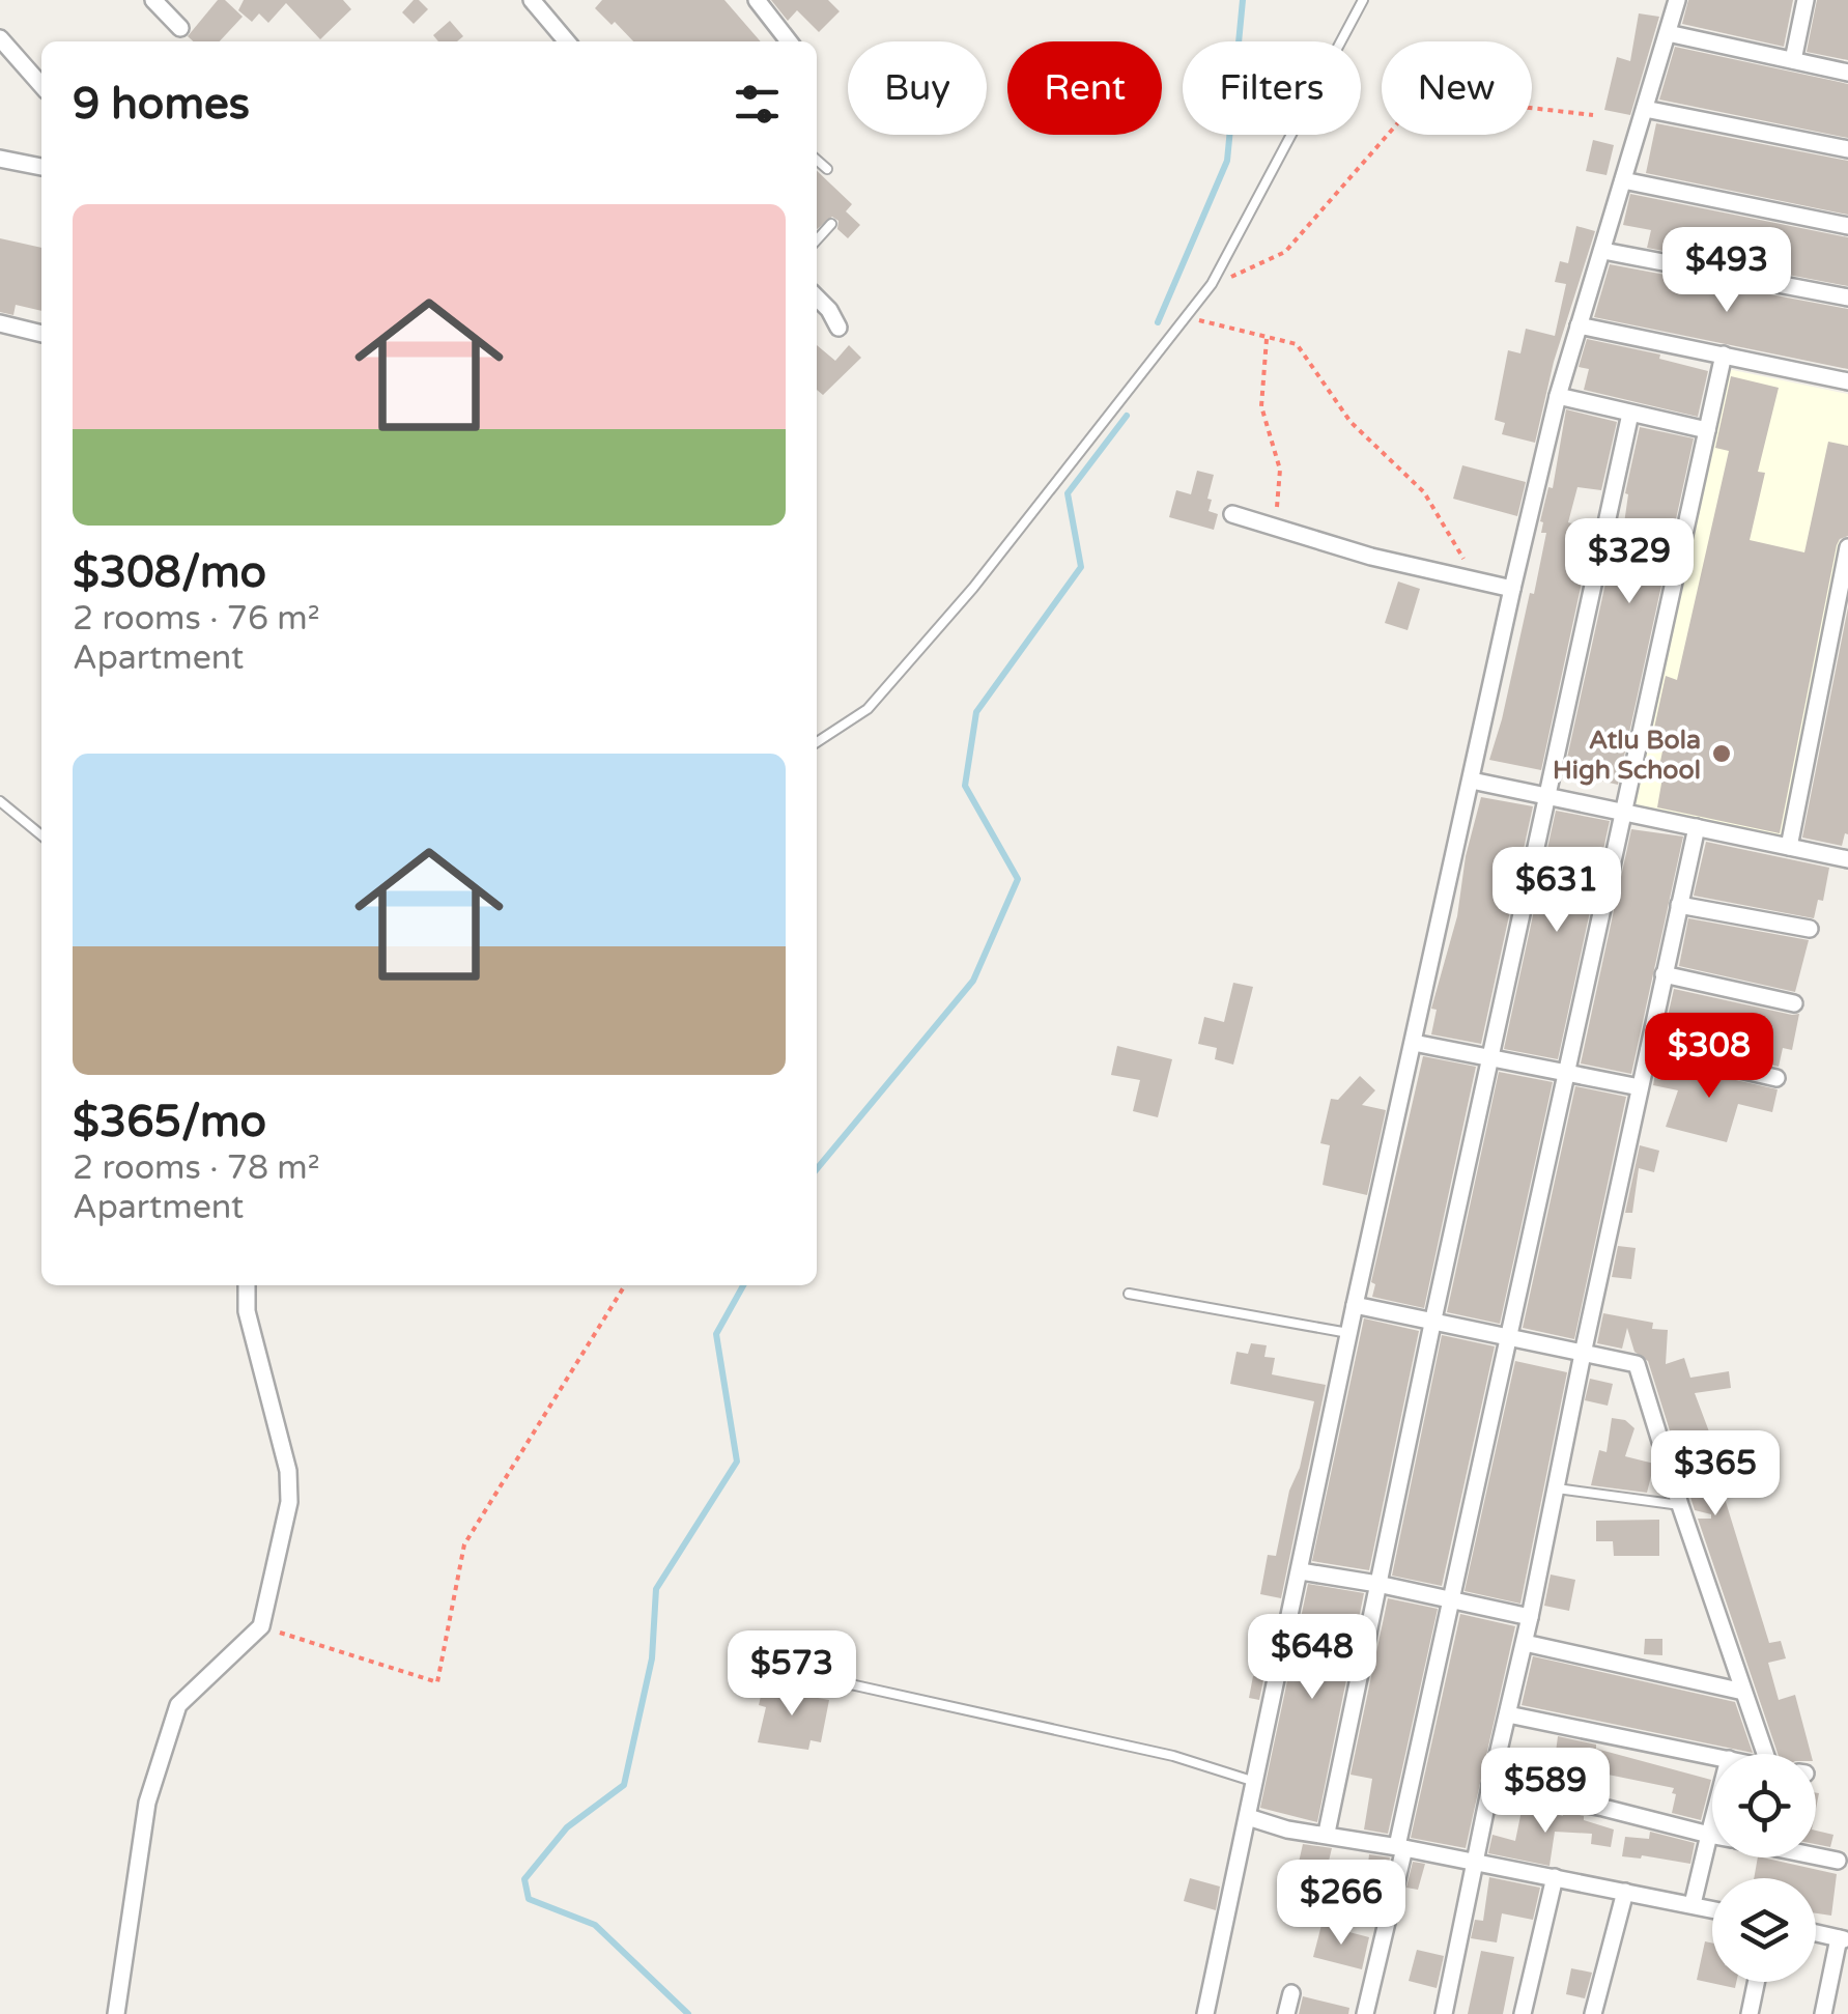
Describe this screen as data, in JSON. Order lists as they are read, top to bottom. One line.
{"places":["Atlu Bola High School"],"page":{"chip":["Buy","Rent","Filters","New"],"heading":"9 homes","list":[{"name":"$308/mo","note":"2 rooms · 76 m² · Apartment"},{"name":"$365/mo","note":"2 rooms · 78 m² · Apartment"}],"price":["$493","$329","$631","$308","$365","$648","$573","$589","$266"]}}
